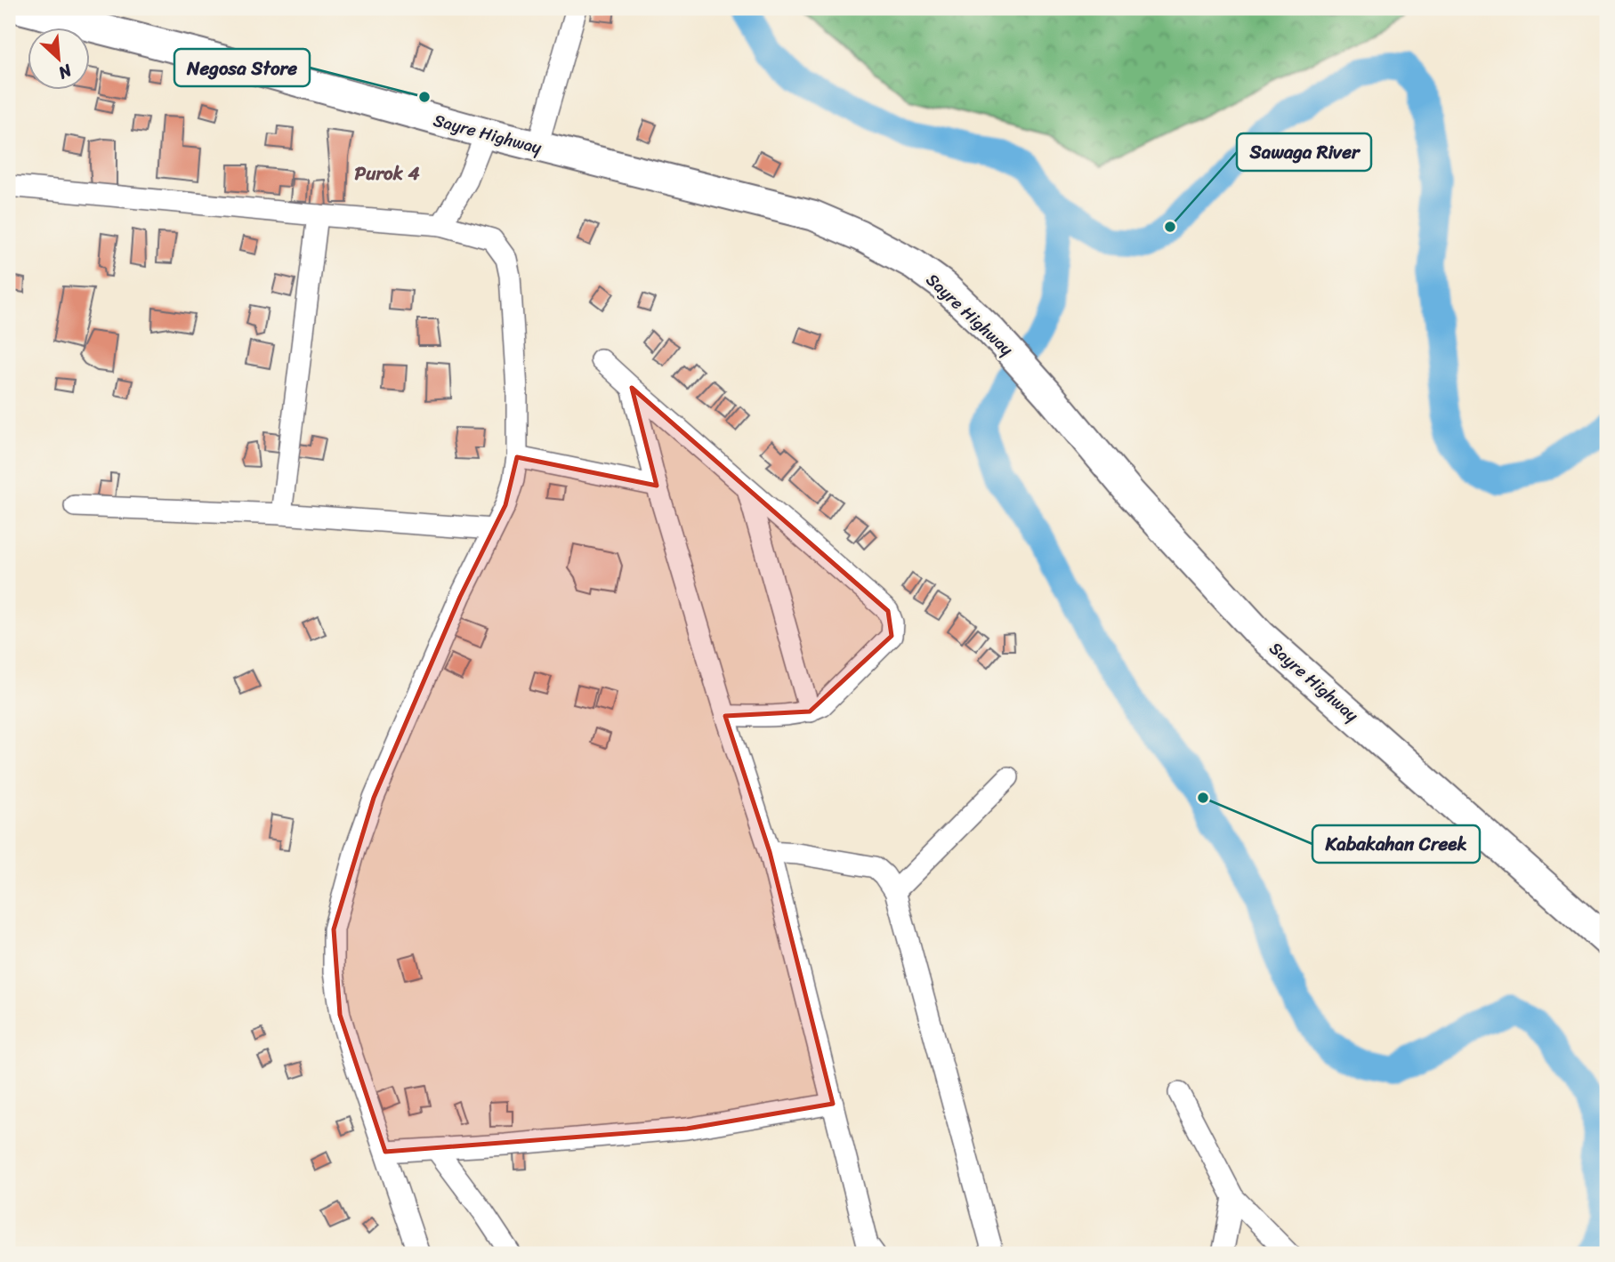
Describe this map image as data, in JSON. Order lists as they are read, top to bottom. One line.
{"streets":{"highway":["Sayre Highway"]},"districts":["Purok 4"],"places":["Negosa Store","Sawaga River","Kabakahan Creek"],"north":"bottom right"}
